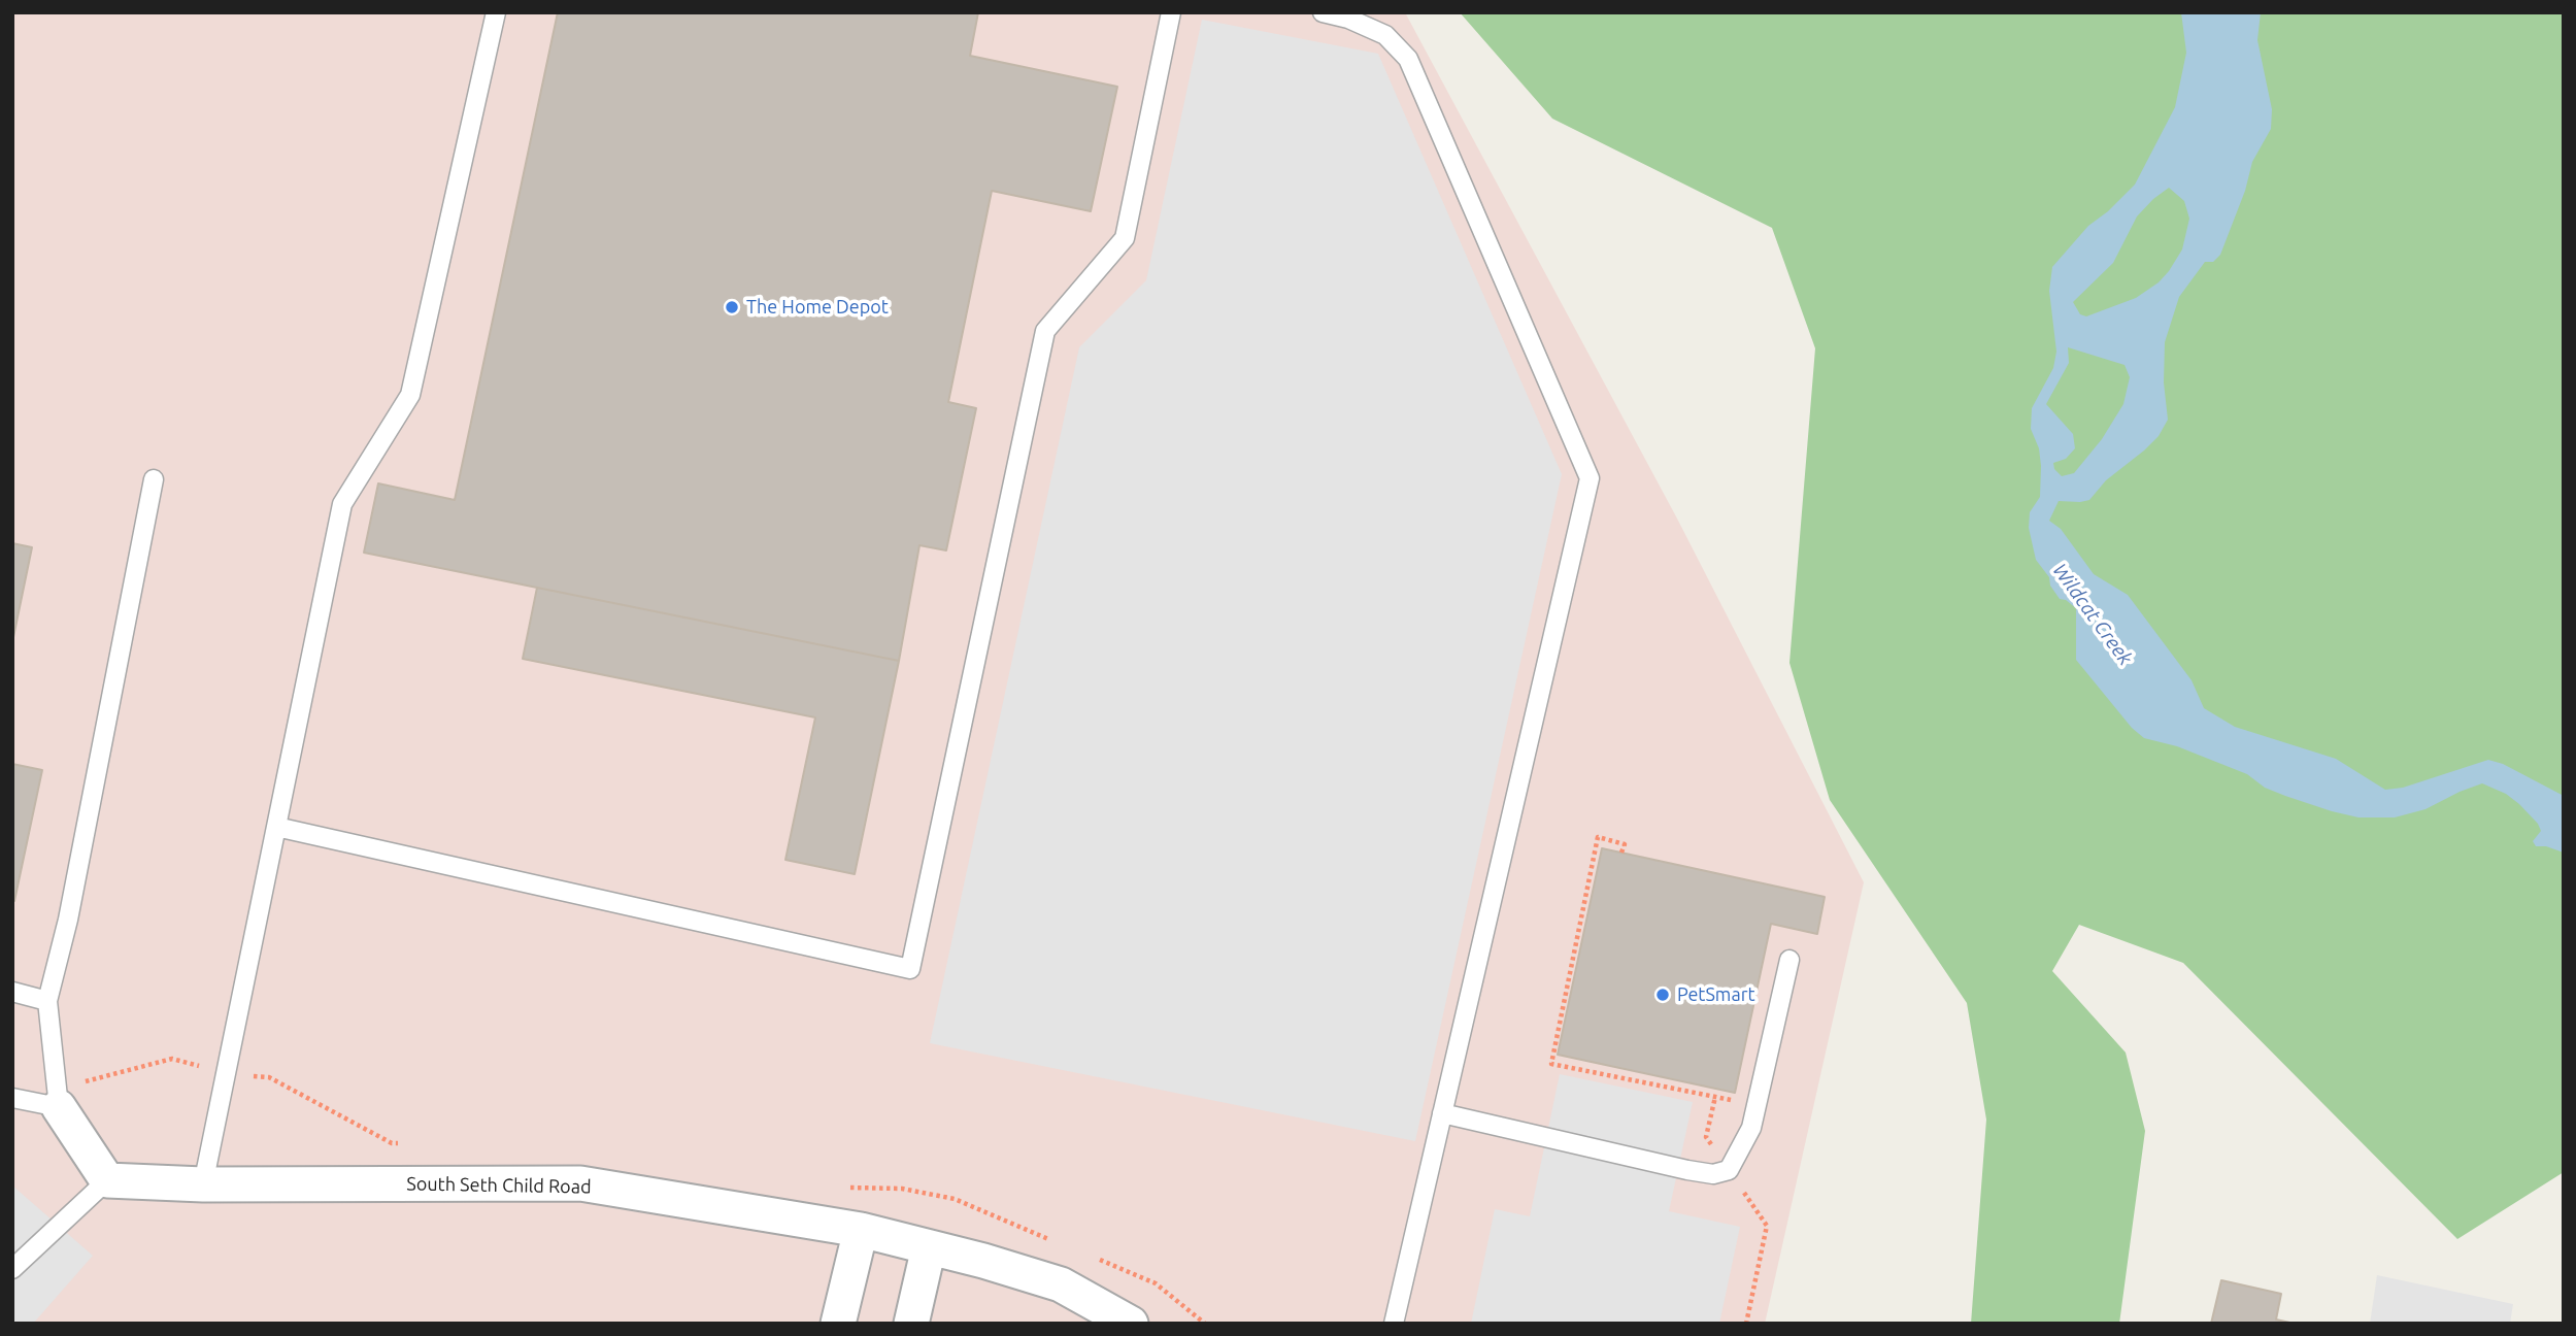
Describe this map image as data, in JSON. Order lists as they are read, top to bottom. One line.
{"streets":{"street":["South Seth Child Road"]},"water":["Wildcat Creek"],"places":["The Home Depot","PetSmart"]}
